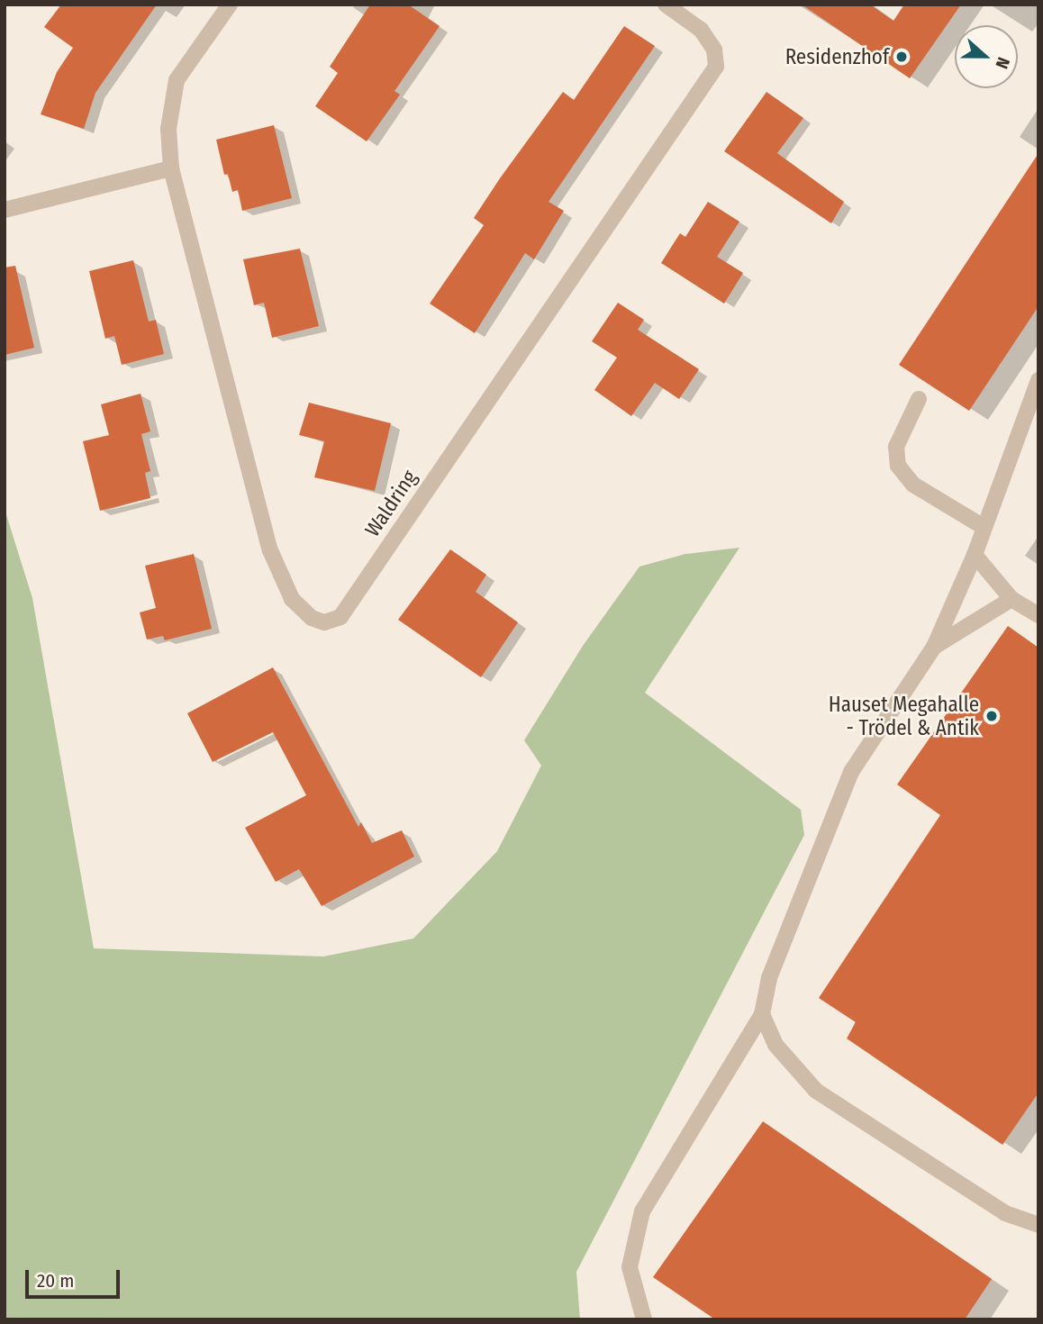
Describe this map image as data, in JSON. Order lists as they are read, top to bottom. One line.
{"streets":{"street":["Waldring"]},"places":["Residenzhof","Hauset Megahalle - Trödel & Antik"],"scale_bar":"20 m","north":"right"}
